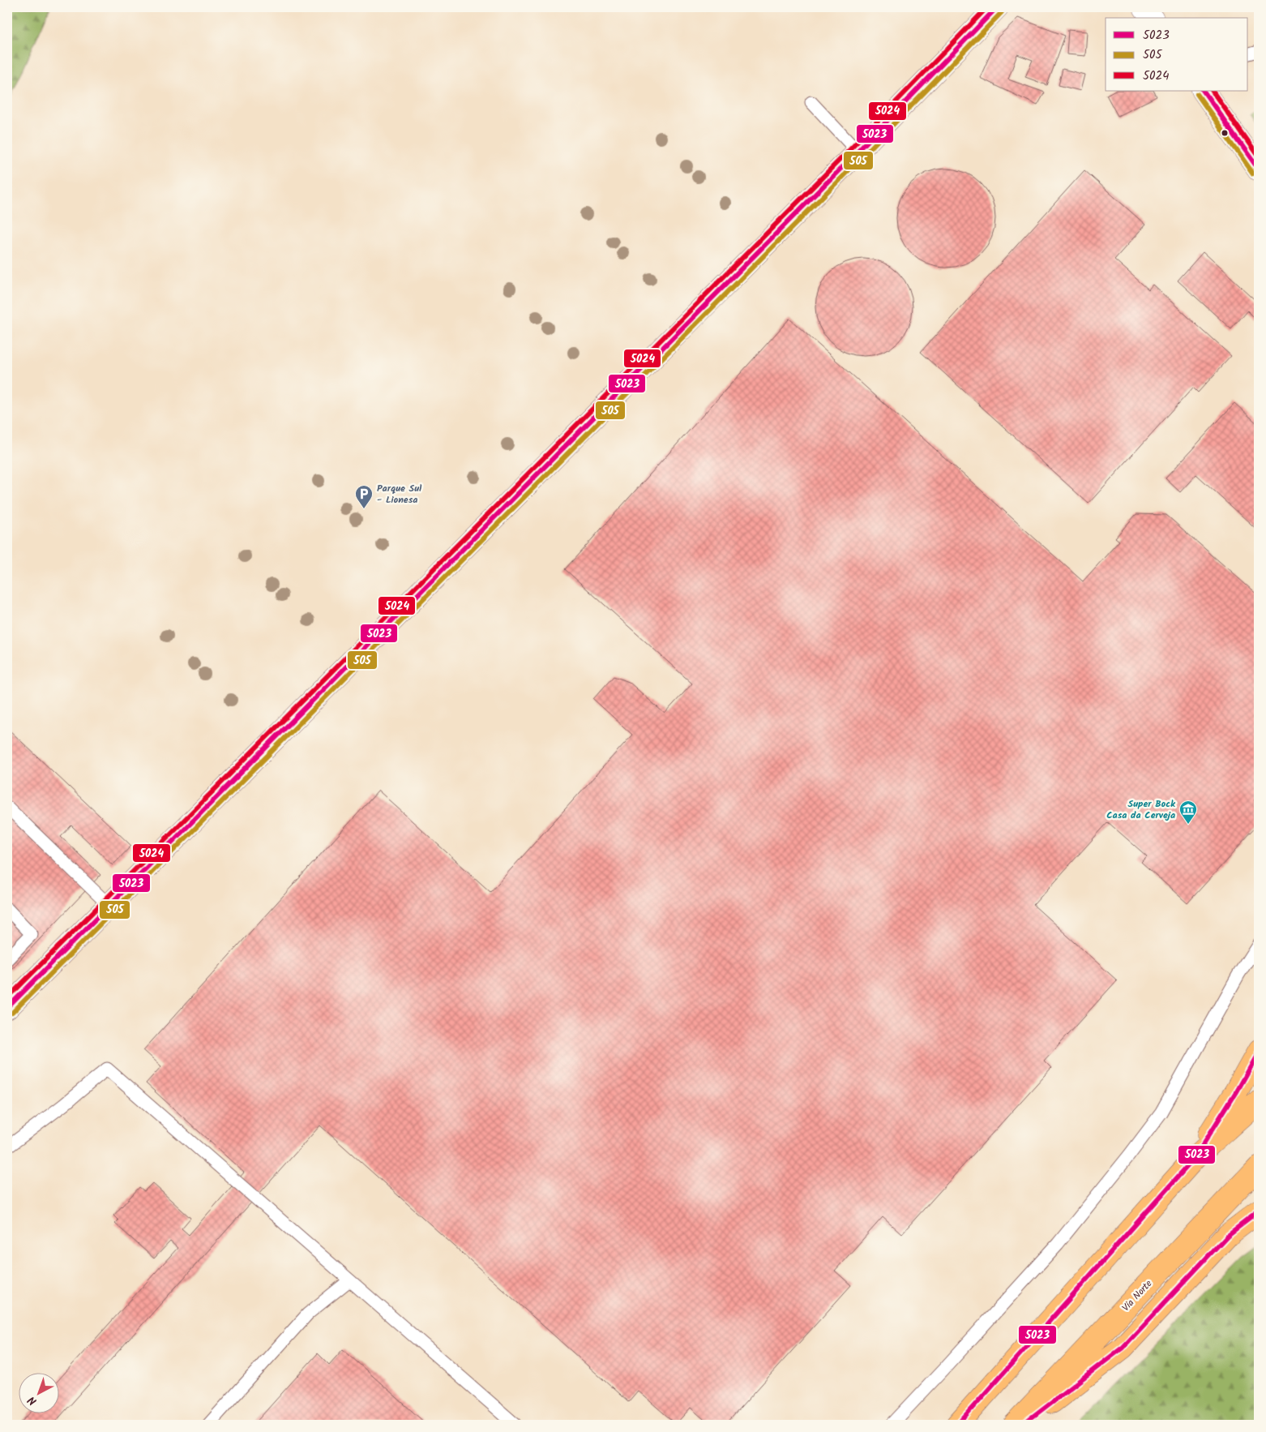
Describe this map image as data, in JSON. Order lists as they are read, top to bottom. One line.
{"streets":{"highway":["Via Norte"]},"places":{"parking":["Parque Sul - Lionesa"],"museum":["Super Bock Casa da Cerveja"]},"lines":["transit line 5023","transit line 5024","transit line 505"],"legend":["5023","505","5024"],"north":"bottom left"}
